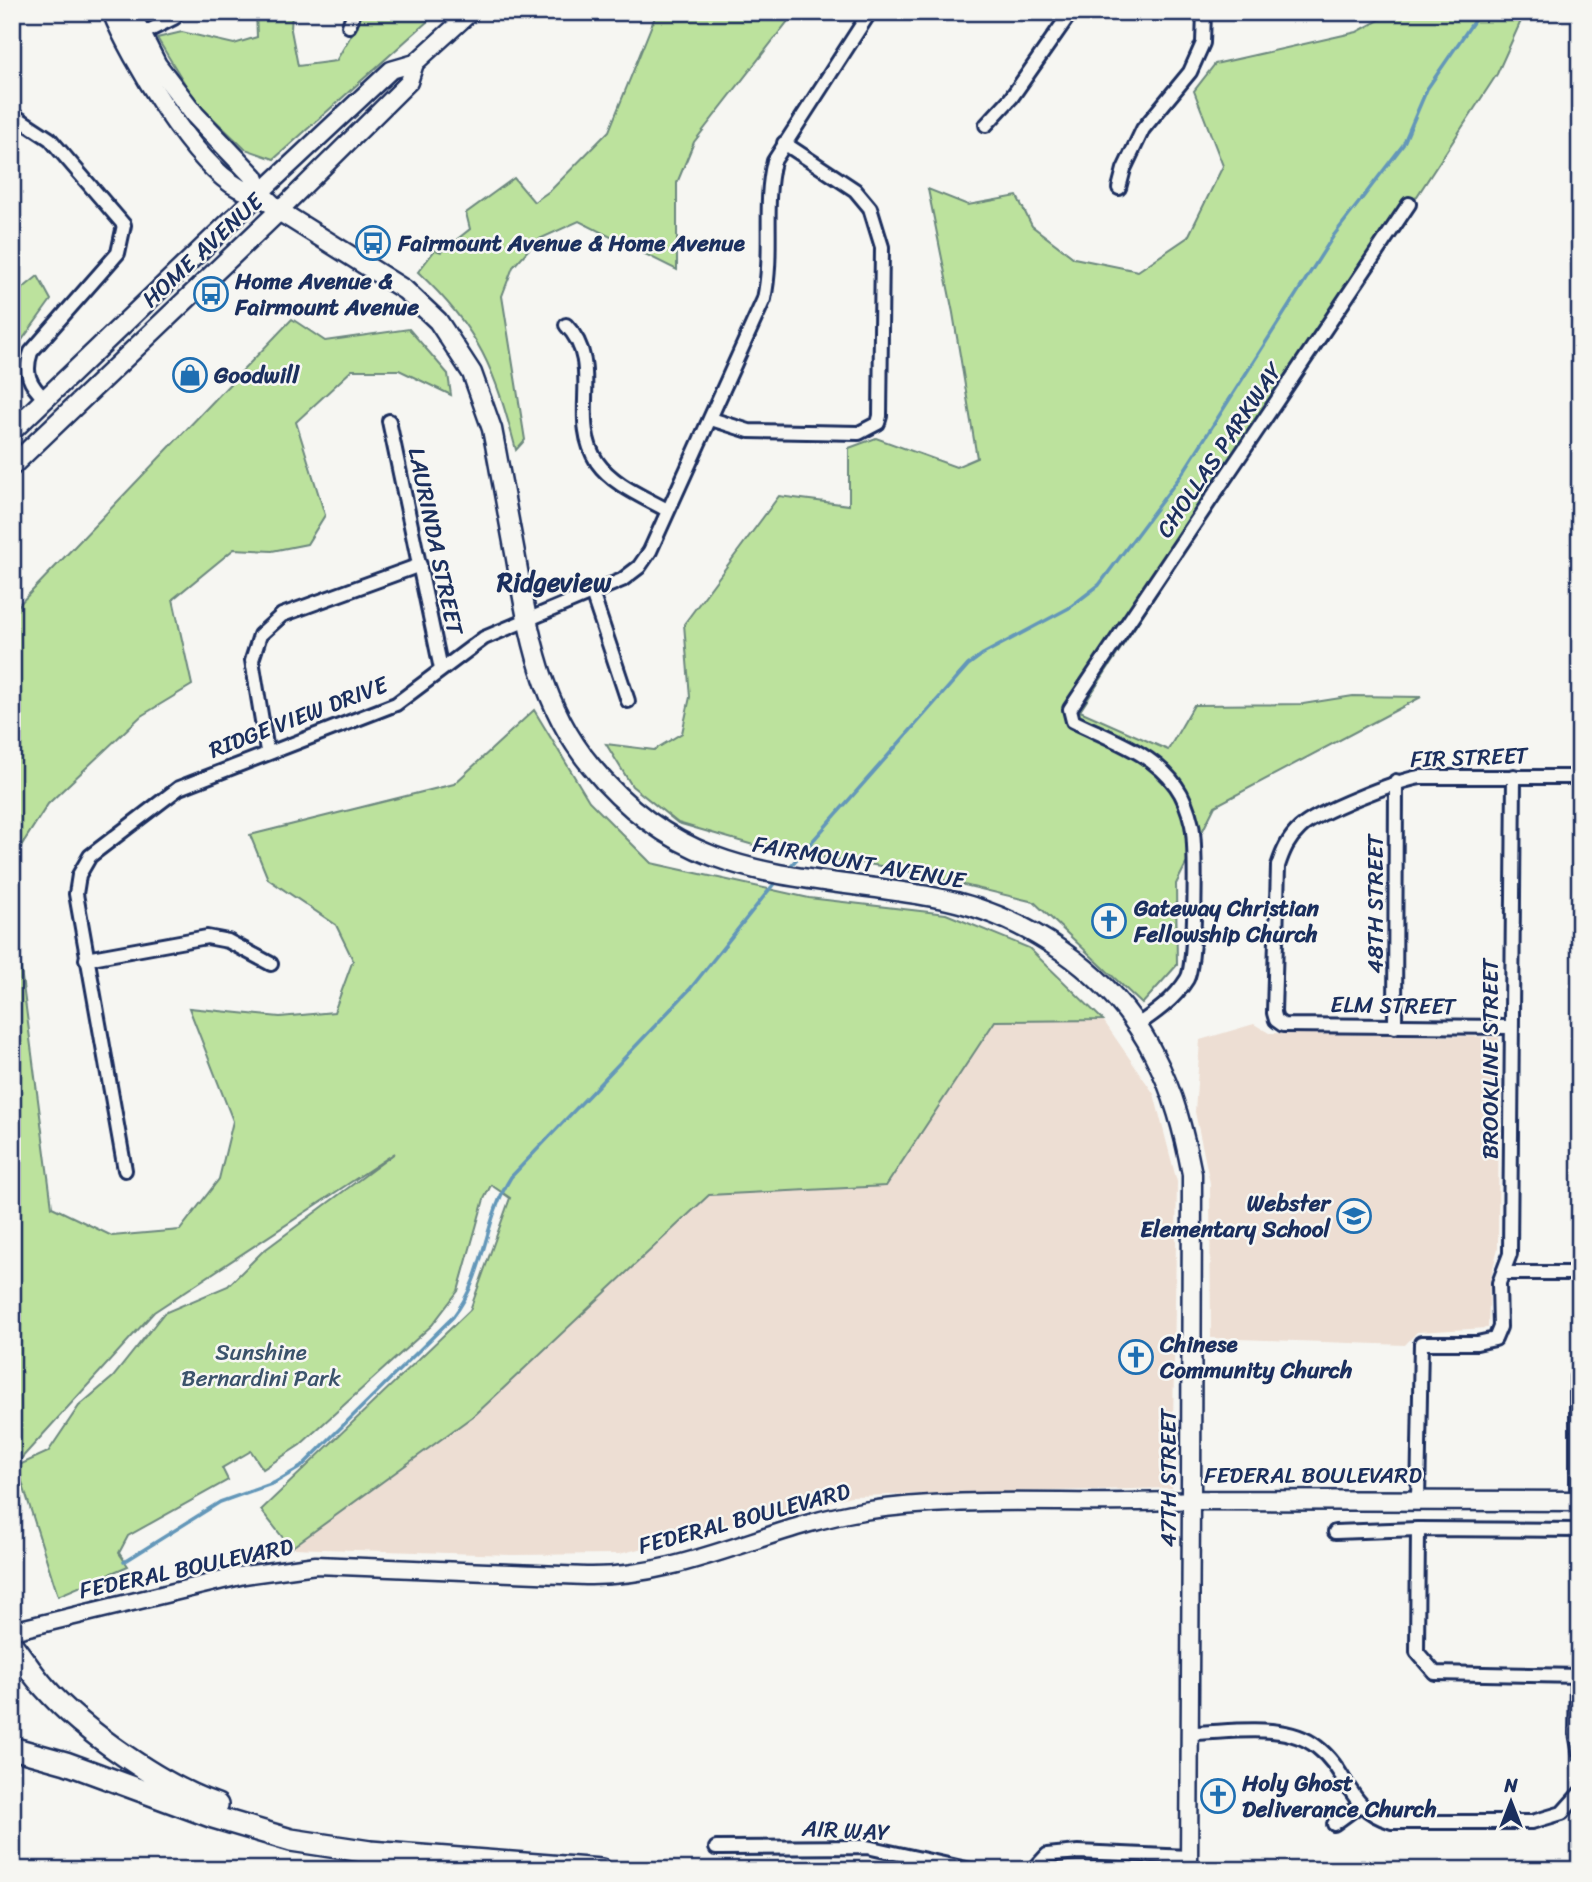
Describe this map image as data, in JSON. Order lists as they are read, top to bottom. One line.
{"streets":{"main road":["HOME AVENUE","FAIRMOUNT AVENUE","FEDERAL BOULEVARD","47TH STREET"],"street":["CHOLLAS PARKWAY","LAURINDA STREET","RIDGE VIEW DRIVE","FIR STREET","48TH STREET","ELM STREET","BROOKLINE STREET","AIR WAY"]},"crossings":[["HOME AVENUE","FAIRMOUNT AVENUE"],["CHOLLAS PARKWAY","FAIRMOUNT AVENUE"],["CHOLLAS PARKWAY","47TH STREET"],["LAURINDA STREET","RIDGE VIEW DRIVE"],["RIDGE VIEW DRIVE","FAIRMOUNT AVENUE"],["FIR STREET","48TH STREET"],["FIR STREET","ELM STREET"],["FIR STREET","BROOKLINE STREET"],["FAIRMOUNT AVENUE","47TH STREET"],["48TH STREET","ELM STREET"],["ELM STREET","BROOKLINE STREET"],["BROOKLINE STREET","FEDERAL BOULEVARD"],["FEDERAL BOULEVARD","47TH STREET"]],"districts":["Ridgeview"],"parks":["Sunshine Bernardini Park"],"places":{"bus stop":["Fairmount Avenue & Home Avenue","Home Avenue & Fairmount Avenue"],"shop":["Goodwill"],"church":["Gateway Christian Fellowship Church","Chinese Community Church","Holy Ghost Deliverance Church"],"school or university":["Webster Elementary School"]},"north":"top"}
